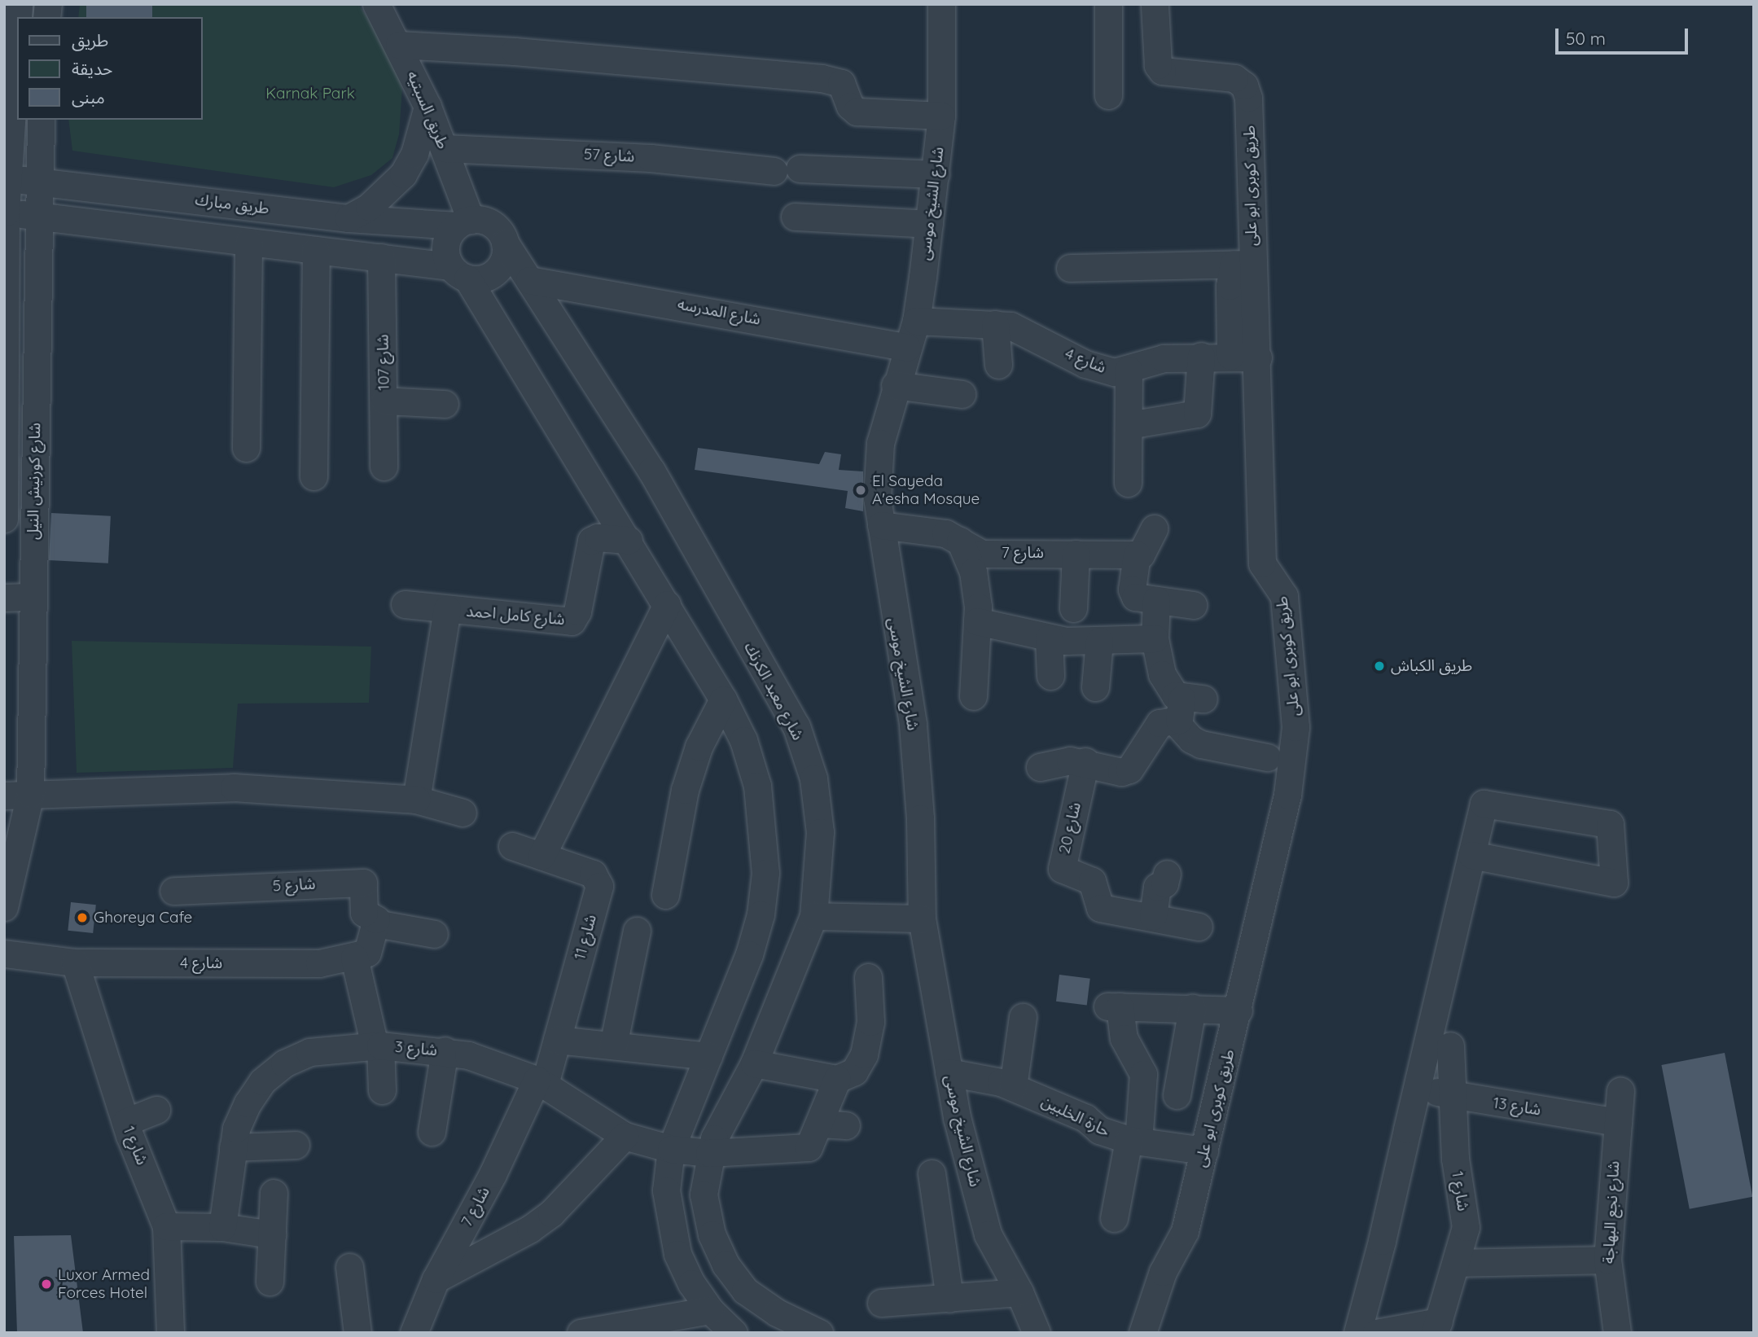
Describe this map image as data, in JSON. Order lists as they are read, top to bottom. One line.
{"streets":{"street":["طريق السبتيه","شارع 57","طريق كوبرى ابو على","شارع الشيخ موسى","طريق مبارك","شارع المدرسه","شارع 4","شارع 107","شارع كورنيش النيل","شارع 7","شارع كامل احمد","شارع معبد الكرنك","شارع 20","شارع 5","شارع 11","شارع 3","شارع 13","حارة الخلبين","شارع 1","شارع نجع البهاجة"]},"crossings":[["طريق السبتيه","شارع 57"],["طريق السبتيه","طريق مبارك"],["طريق السبتيه","شارع معبد الكرنك"],["شارع 57","شارع الشيخ موسى"],["طريق كوبرى ابو على","شارع 4"],["طريق كوبرى ابو على","حارة الخلبين"],["شارع الشيخ موسى","شارع المدرسه"],["شارع الشيخ موسى","شارع 4"],["شارع الشيخ موسى","شارع 7"],["شارع الشيخ موسى","حارة الخلبين"],["طريق مبارك","شارع كورنيش النيل"],["طريق مبارك","شارع معبد الكرنك"],["شارع المدرسه","شارع معبد الكرنك"],["شارع 4","شارع 1"],["شارع 7","شارع 11"],["شارع 7","شارع 3"],["شارع معبد الكرنك","شارع 3"],["شارع 11","شارع 3"],["شارع 13","شارع 1"],["شارع 13","شارع نجع البهاجة"]],"parks":["Karnak Park"],"places":["El Sayeda A'esha Mosque","طريق الكباش","Ghoreya Cafe","Luxor Armed Forces Hotel"],"legend":["طريق","حديقة","مبنى"],"scale_bar":"50 m"}
